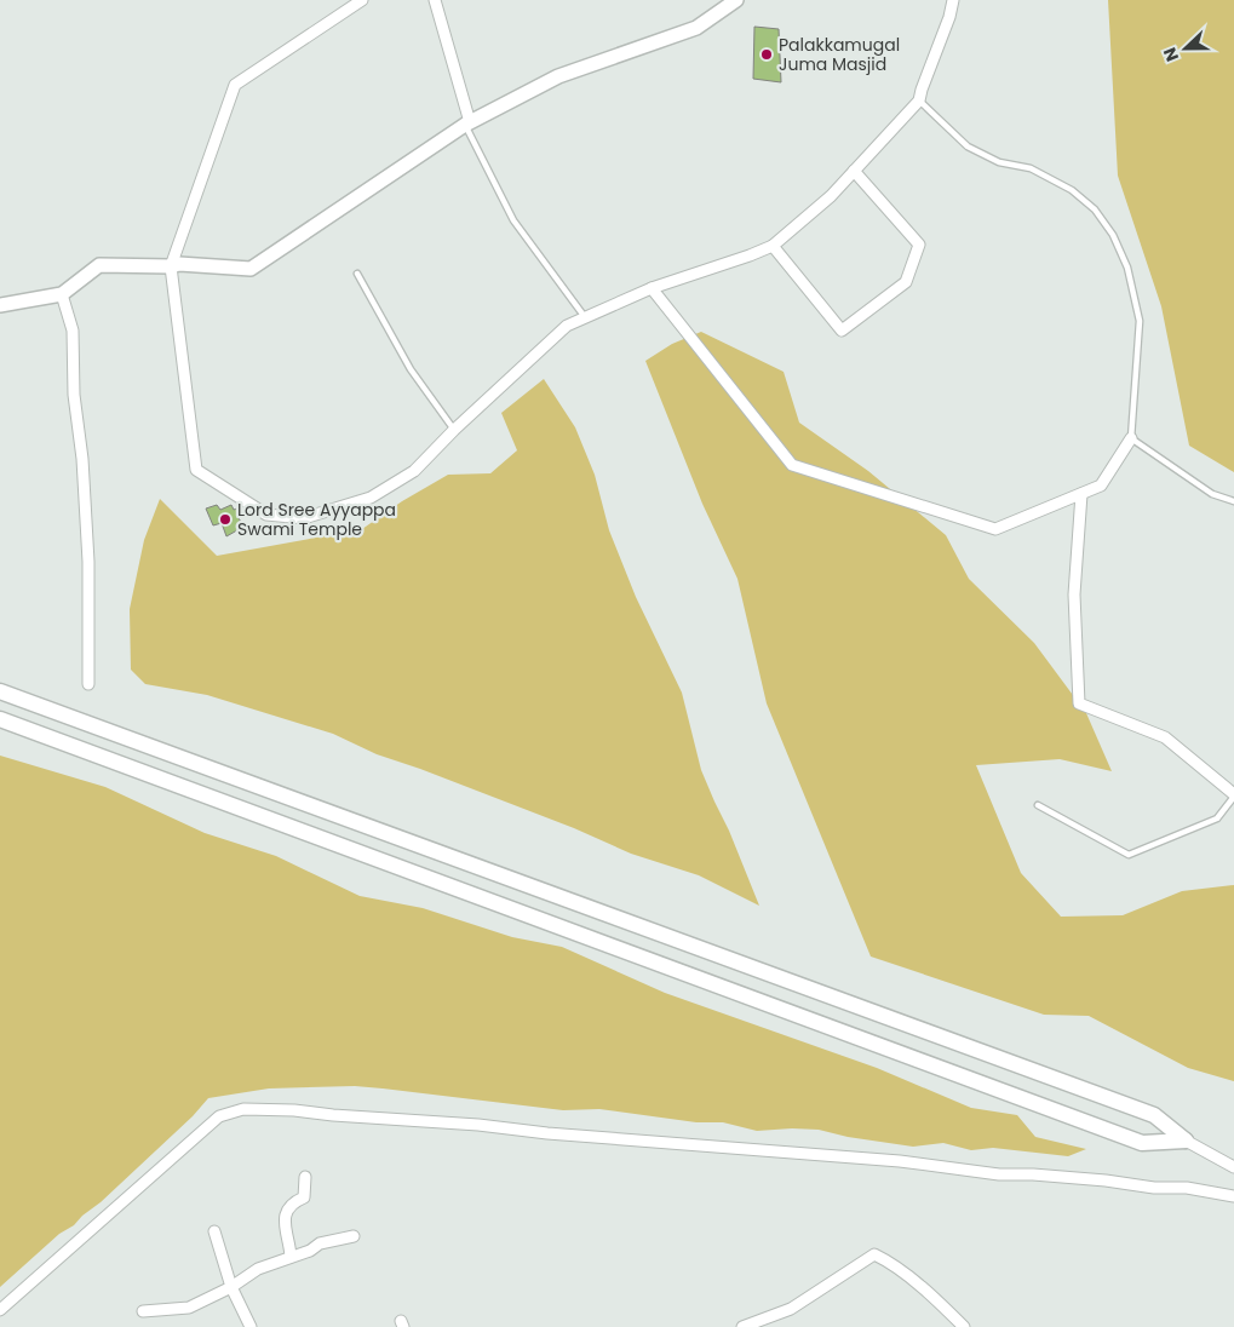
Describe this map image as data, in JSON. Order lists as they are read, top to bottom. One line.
{"places":["Palakkamugal Juma Masjid","Lord Sree Ayyappa Swami Temple"],"north":"left"}
